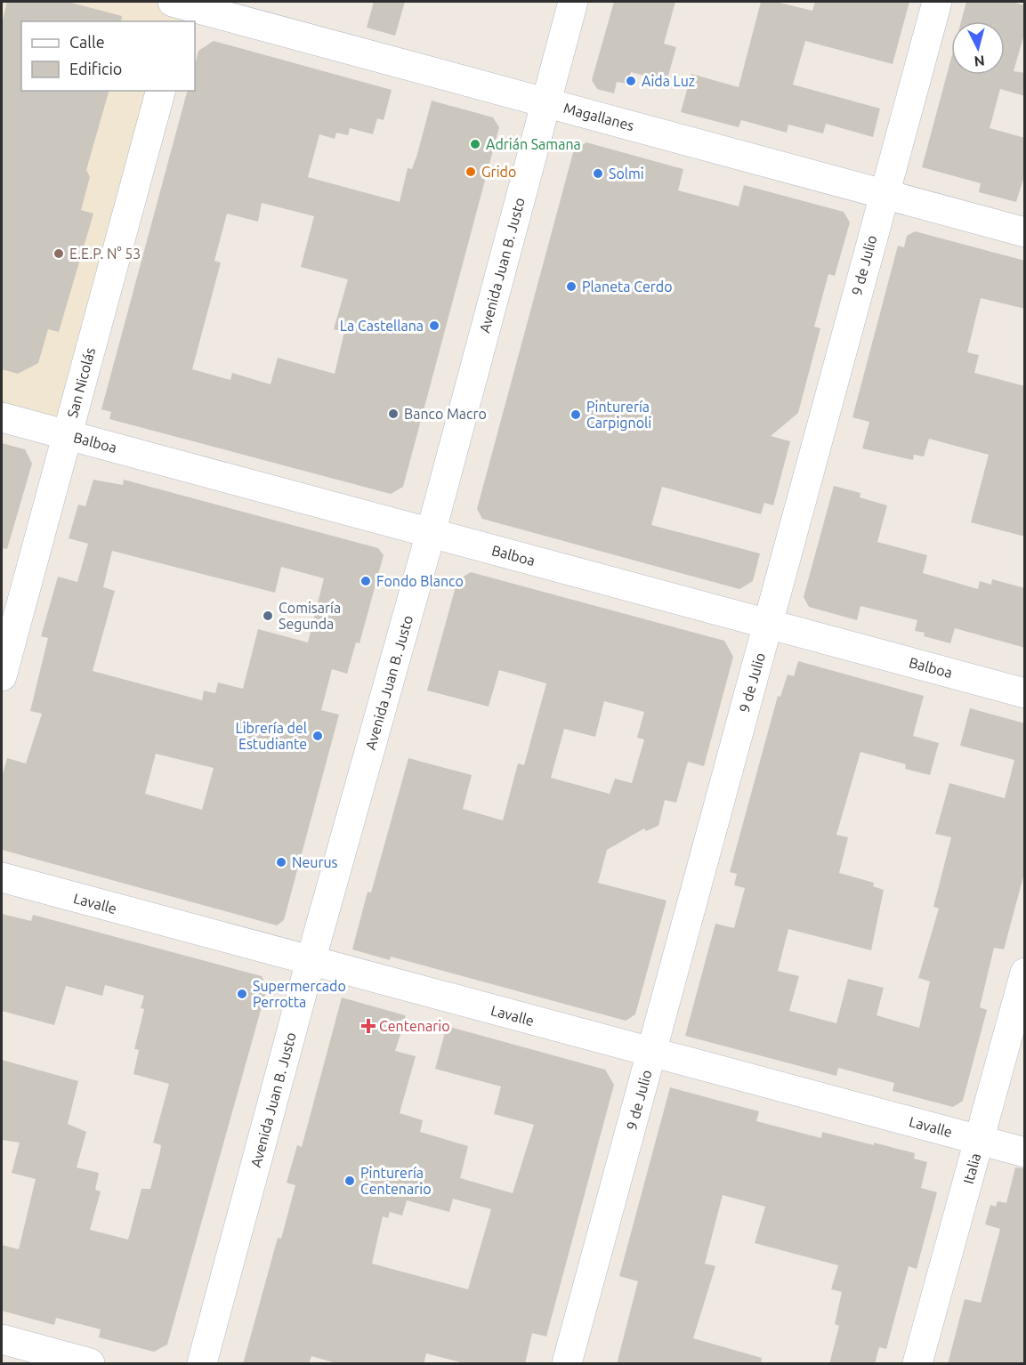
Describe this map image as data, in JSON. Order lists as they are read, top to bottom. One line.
{"streets":{"street":["Magallanes","Avenida Juan B. Justo","9 de Julio","San Nicolás","Balboa","Lavalle","Italia"]},"crossings":[["Magallanes","Avenida Juan B. Justo"],["Magallanes","9 de Julio"],["Avenida Juan B. Justo","Balboa"],["Avenida Juan B. Justo","Lavalle"],["9 de Julio","Balboa"],["9 de Julio","Lavalle"],["San Nicolás","Balboa"],["Lavalle","Italia"]],"places":{"other":["Aida Luz","Adrián Samana","Grido","Solmi","E.E.P. N° 53","Planeta Cerdo","La Castellana","Banco Macro","Pinturería Carpignoli","Fondo Blanco","Comisaría Segunda","Librería del Estudiante","Neurus","Supermercado Perrotta","Pinturería Centenario"],"health":["Centenario"]},"legend":["Calle","Edificio"],"north":"bottom"}
